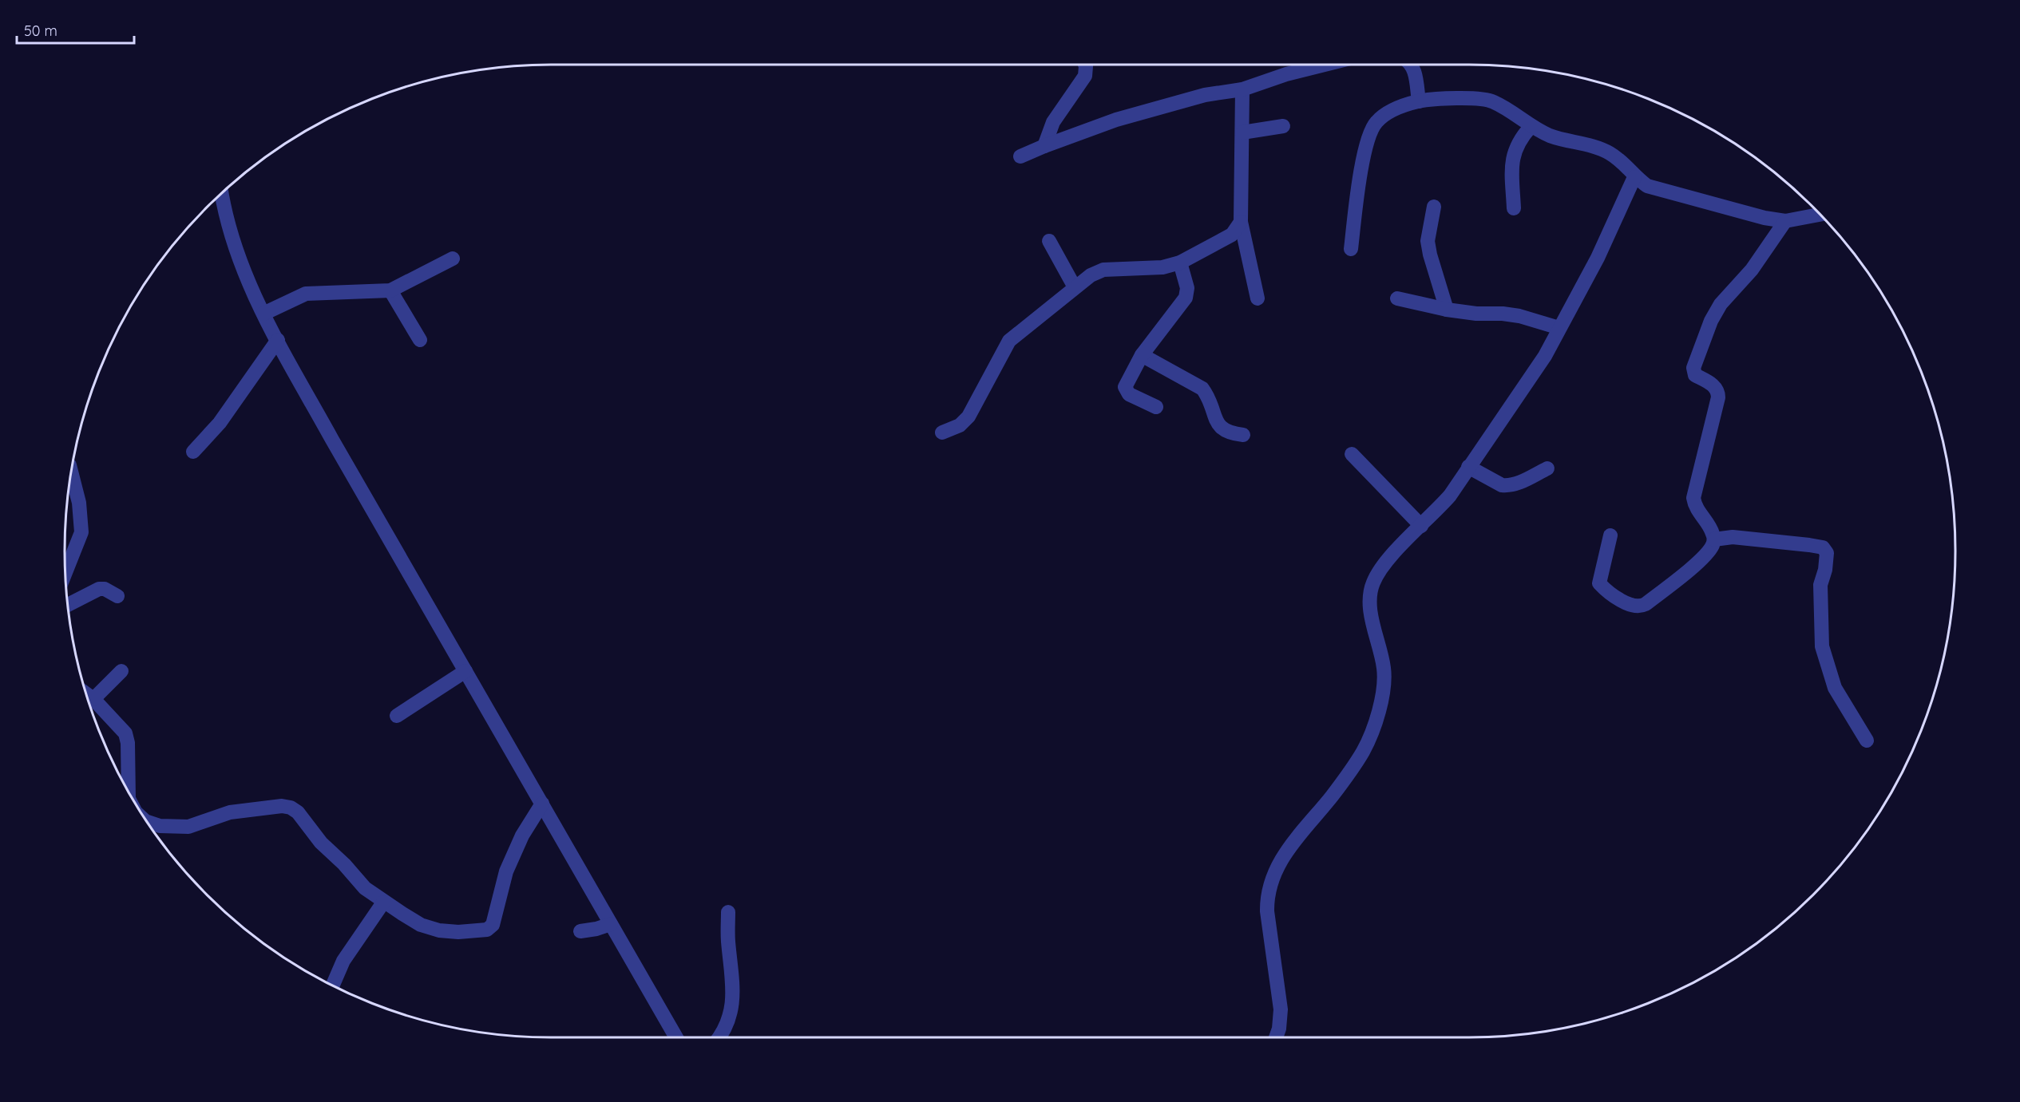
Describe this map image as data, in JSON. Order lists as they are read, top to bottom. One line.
{"scale_bar":"50 m"}
